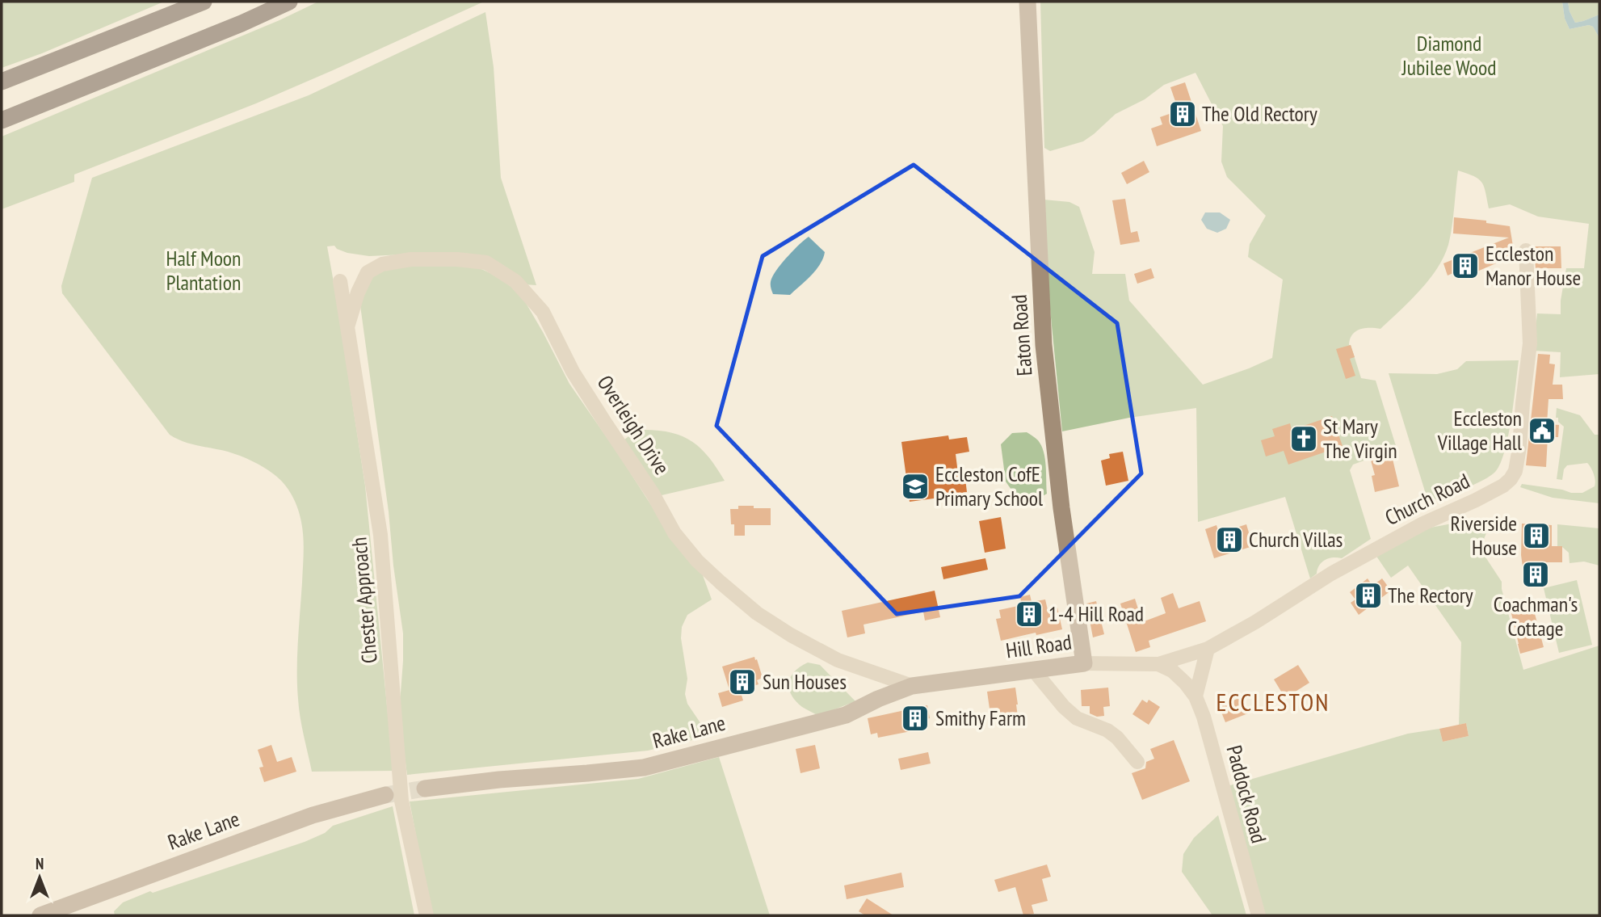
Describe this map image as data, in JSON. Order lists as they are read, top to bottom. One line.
{"streets":{"street":["Eaton Road","Overleigh Drive","Church Road","Chester Approach","Hill Road","Rake Lane","Paddock Road"]},"crossings":[["Eaton Road","Hill Road"],["Overleigh Drive","Chester Approach"],["Overleigh Drive","Rake Lane"],["Church Road","Hill Road"],["Church Road","Paddock Road"],["Hill Road","Rake Lane"],["Hill Road","Paddock Road"]],"districts":["ECCLESTON"],"parks":["Diamond Jubilee Wood","Half Moon Plantation"],"places":{"building":["The Old Rectory","Eccleston Manor House","Riverside House","Church Villas","Coachman's Cottage","The Rectory","1-4 Hill Road","Sun Houses","Smithy Farm"],"public building":["Eccleston Village Hall"],"church":["St Mary The Virgin"],"school or university":["Eccleston CofE Primary School"]},"north":"top"}
